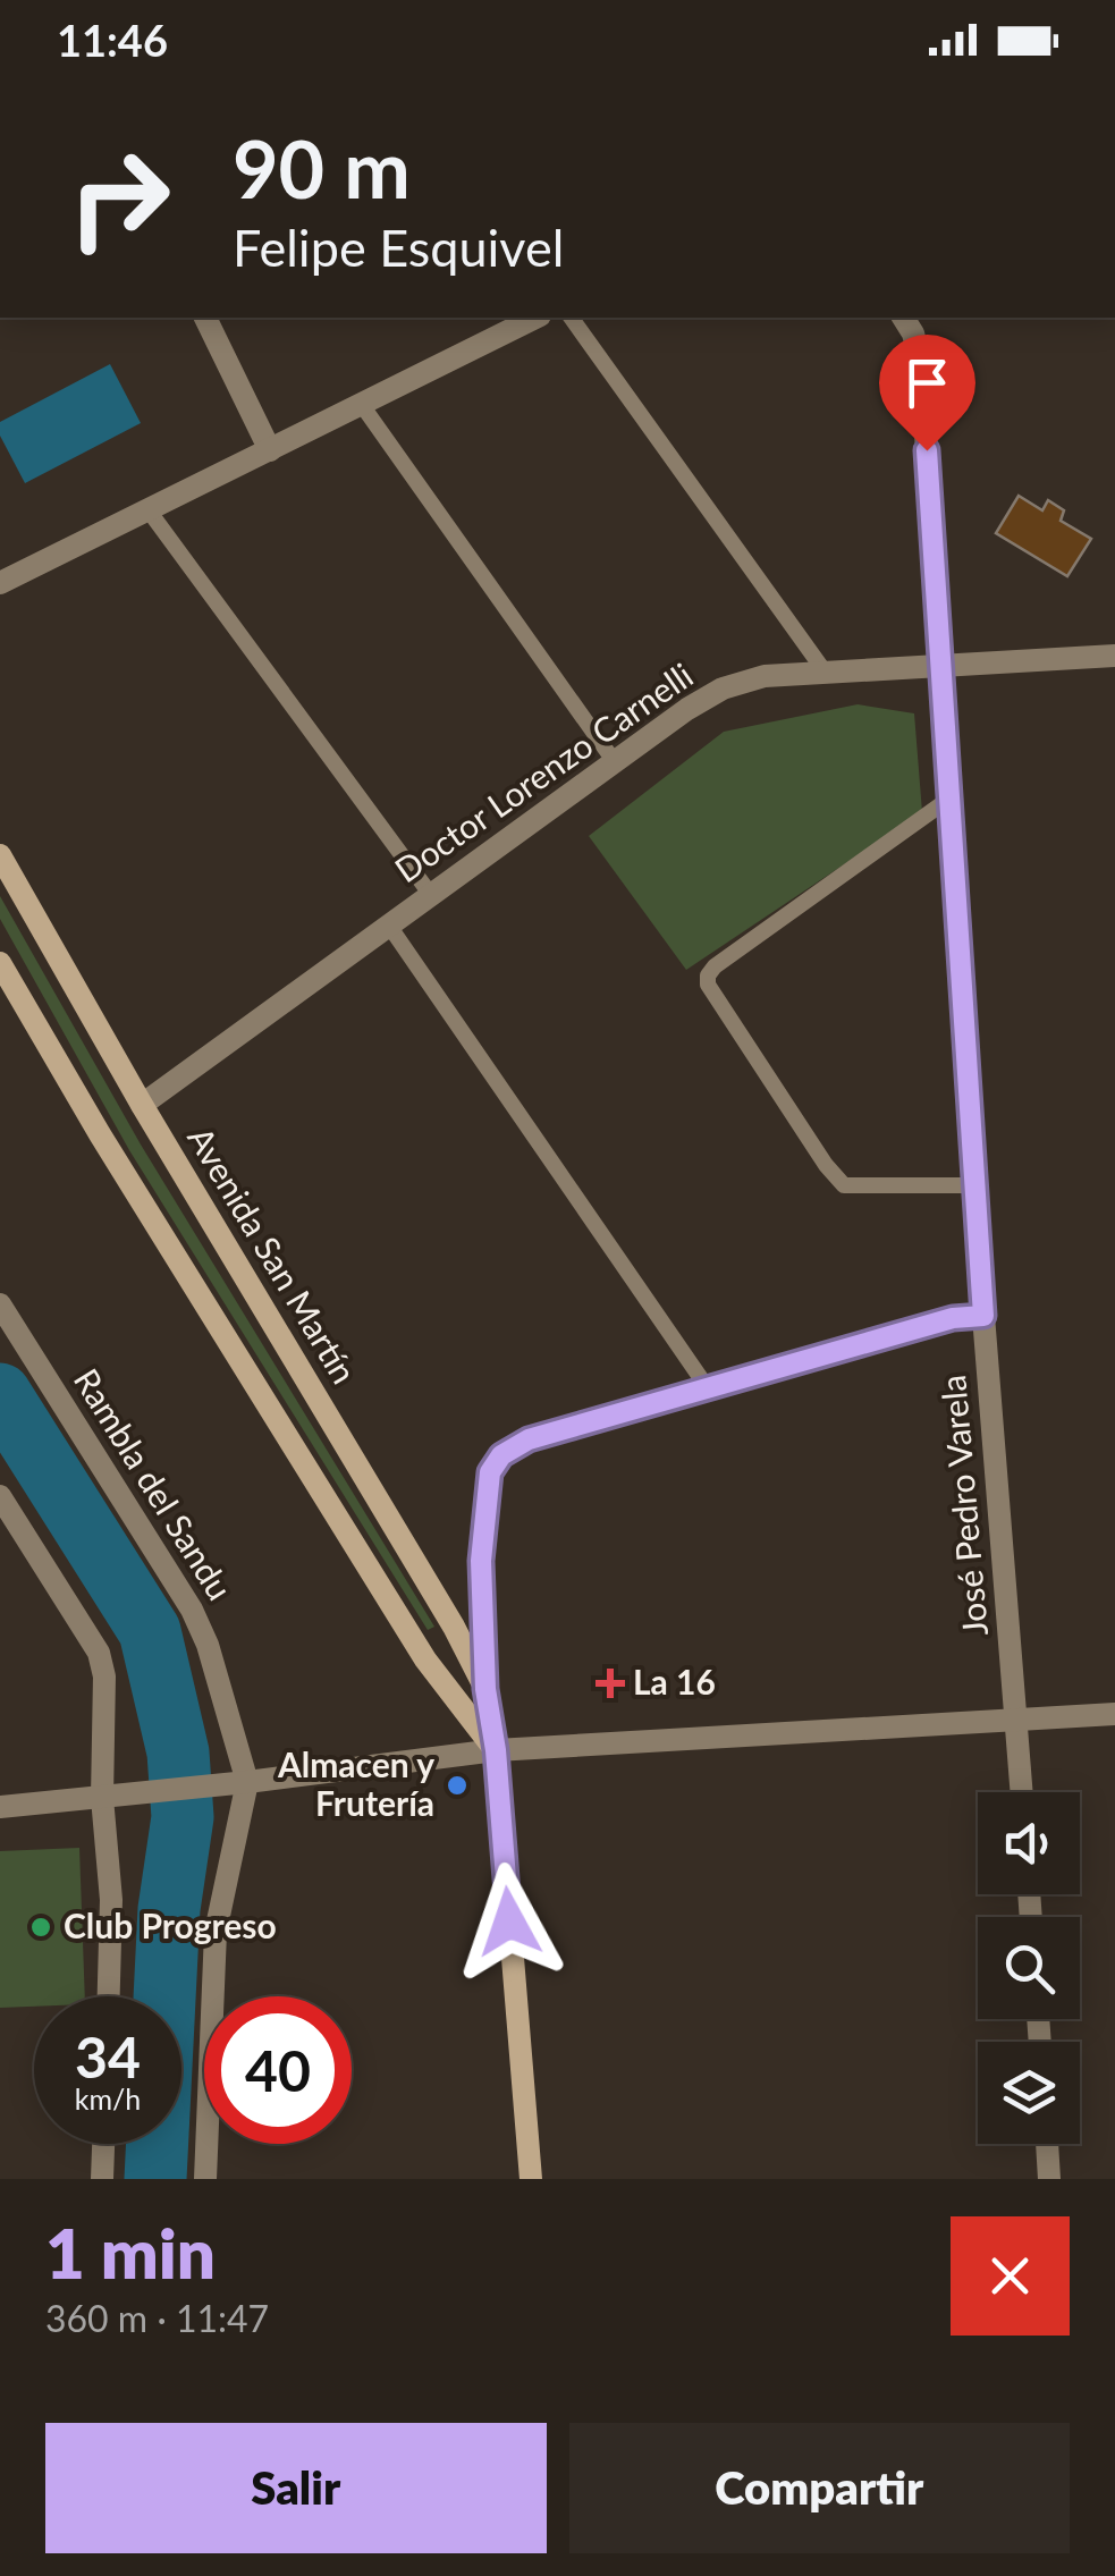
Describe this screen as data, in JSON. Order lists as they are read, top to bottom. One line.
{"streets":{"street":["Doctor Lorenzo Carnelli","Avenida San Martín","Rambla del Sandu","José Pedro Varela"]},"crossings":[["Doctor Lorenzo Carnelli","Avenida San Martín"],["Doctor Lorenzo Carnelli","José Pedro Varela"]],"places":{"health":["La 16"],"other":["Almacen y Frutería","Club Progreso"]},"page":{"status":"11:46","turn":["90 m","Felipe Esquivel"],"speed":"34 km/h","limit":"40","heading":["1 min","360 m · 11:47"],"buttons":["Salir","Compartir"]}}
